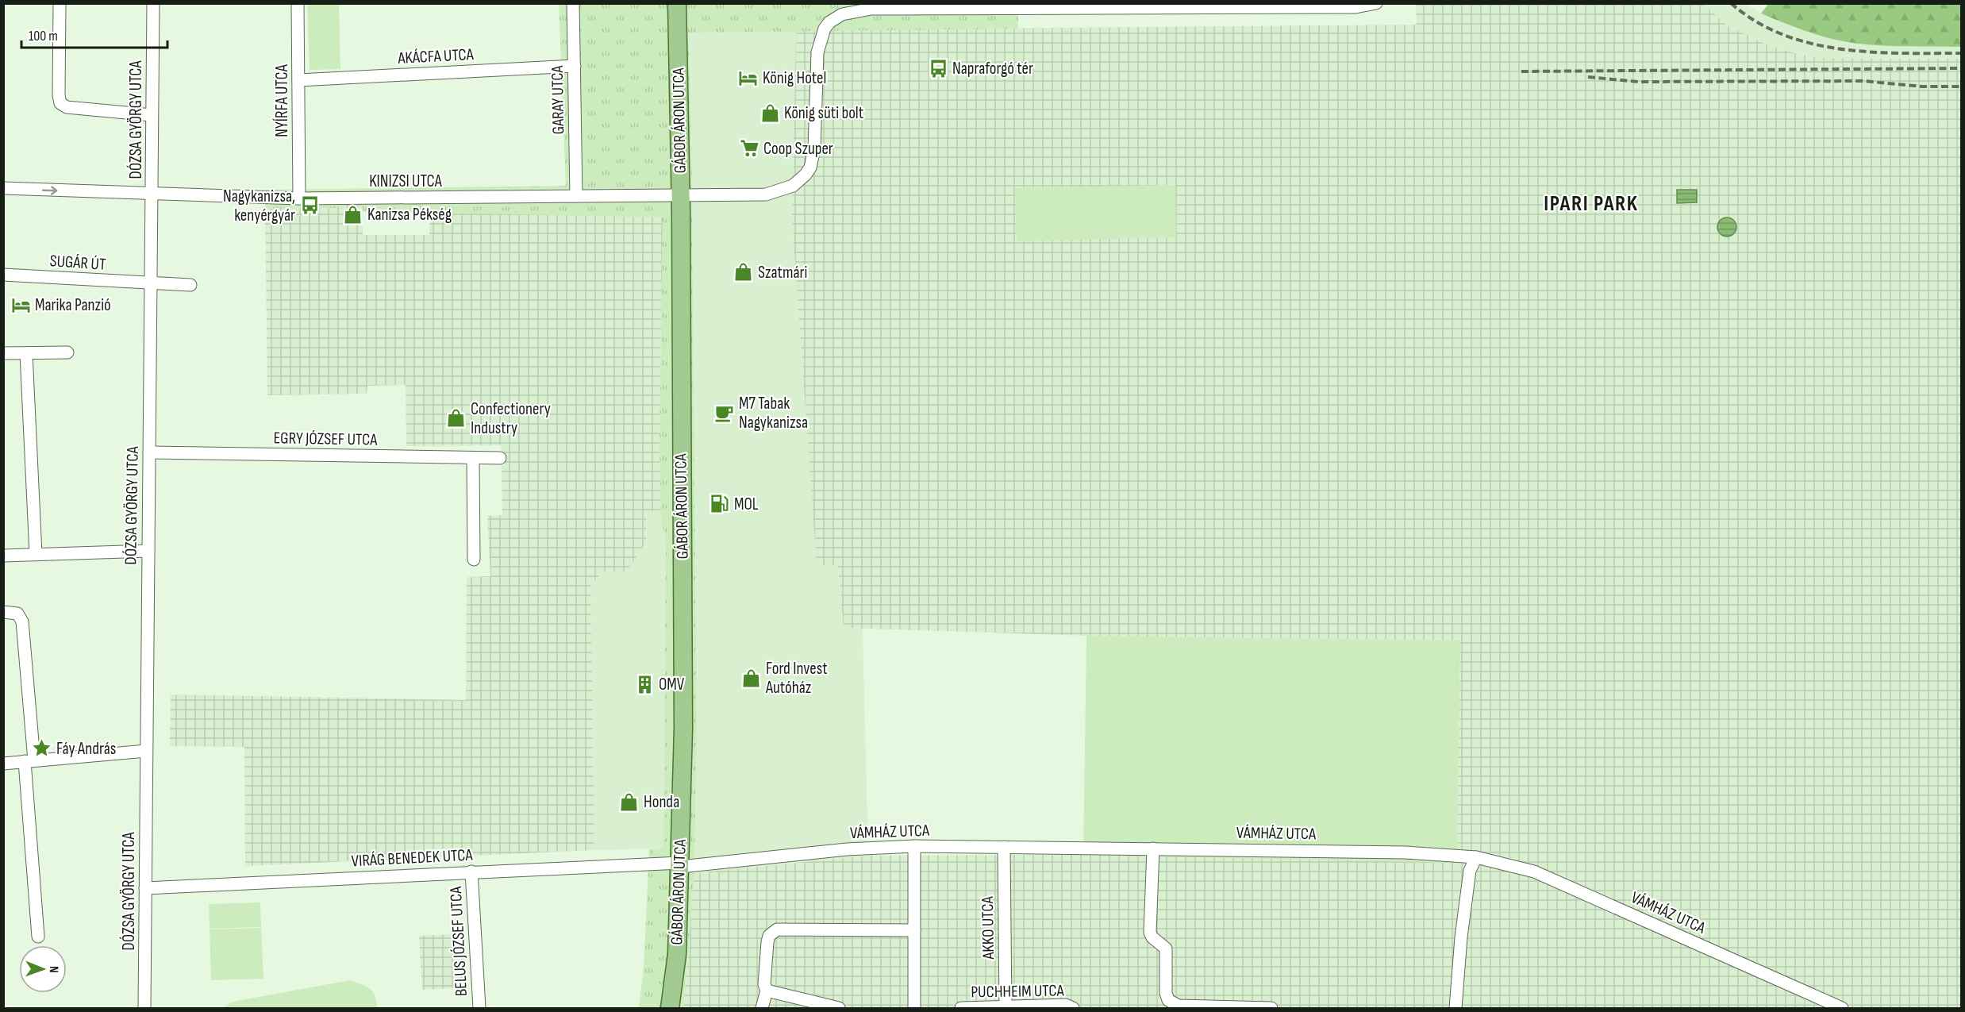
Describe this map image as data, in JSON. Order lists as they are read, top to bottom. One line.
{"streets":{"main road":["GÁBOR ÁRON UTCA"],"street":["AKÁCFA UTCA","GARAY UTCA","NYÍRFA UTCA","DÓZSA GYÖRGY UTCA","KINIZSI UTCA","SUGÁR ÚT","EGRY JÓZSEF UTCA","VÁMHÁZ UTCA","VIRÁG BENEDEK UTCA","AKKO UTCA","BELUS JÓZSEF UTCA","PUCHHEIM UTCA"]},"crossings":[["AKÁCFA UTCA","GARAY UTCA"],["AKÁCFA UTCA","NYÍRFA UTCA"],["GARAY UTCA","KINIZSI UTCA"],["NYÍRFA UTCA","KINIZSI UTCA"],["DÓZSA GYÖRGY UTCA","KINIZSI UTCA"],["DÓZSA GYÖRGY UTCA","SUGÁR ÚT"],["DÓZSA GYÖRGY UTCA","EGRY JÓZSEF UTCA"],["DÓZSA GYÖRGY UTCA","VIRÁG BENEDEK UTCA"],["GÁBOR ÁRON UTCA","KINIZSI UTCA"],["GÁBOR ÁRON UTCA","VÁMHÁZ UTCA"],["GÁBOR ÁRON UTCA","VIRÁG BENEDEK UTCA"],["VÁMHÁZ UTCA","VIRÁG BENEDEK UTCA"],["VÁMHÁZ UTCA","AKKO UTCA"],["VIRÁG BENEDEK UTCA","BELUS JÓZSEF UTCA"],["AKKO UTCA","PUCHHEIM UTCA"]],"districts":["IPARI PARK"],"places":{"bus stop":["Napraforgó tér","Nagykanizsa, kenyérgyár"],"hotel":["König Hotel","Marika Panzió"],"shop":["König süti bolt","Kanizsa Pékség","Szatmári","Confectionery Industry","Ford Invest Autóház","Honda"],"supermarket":["Coop Szuper"],"cafe":["M7 Tabak Nagykanizsa"],"fuel station":["MOL"],"building":["OMV"],"place":["Fáy András"]},"scale_bar":"100 m","north":"right"}
